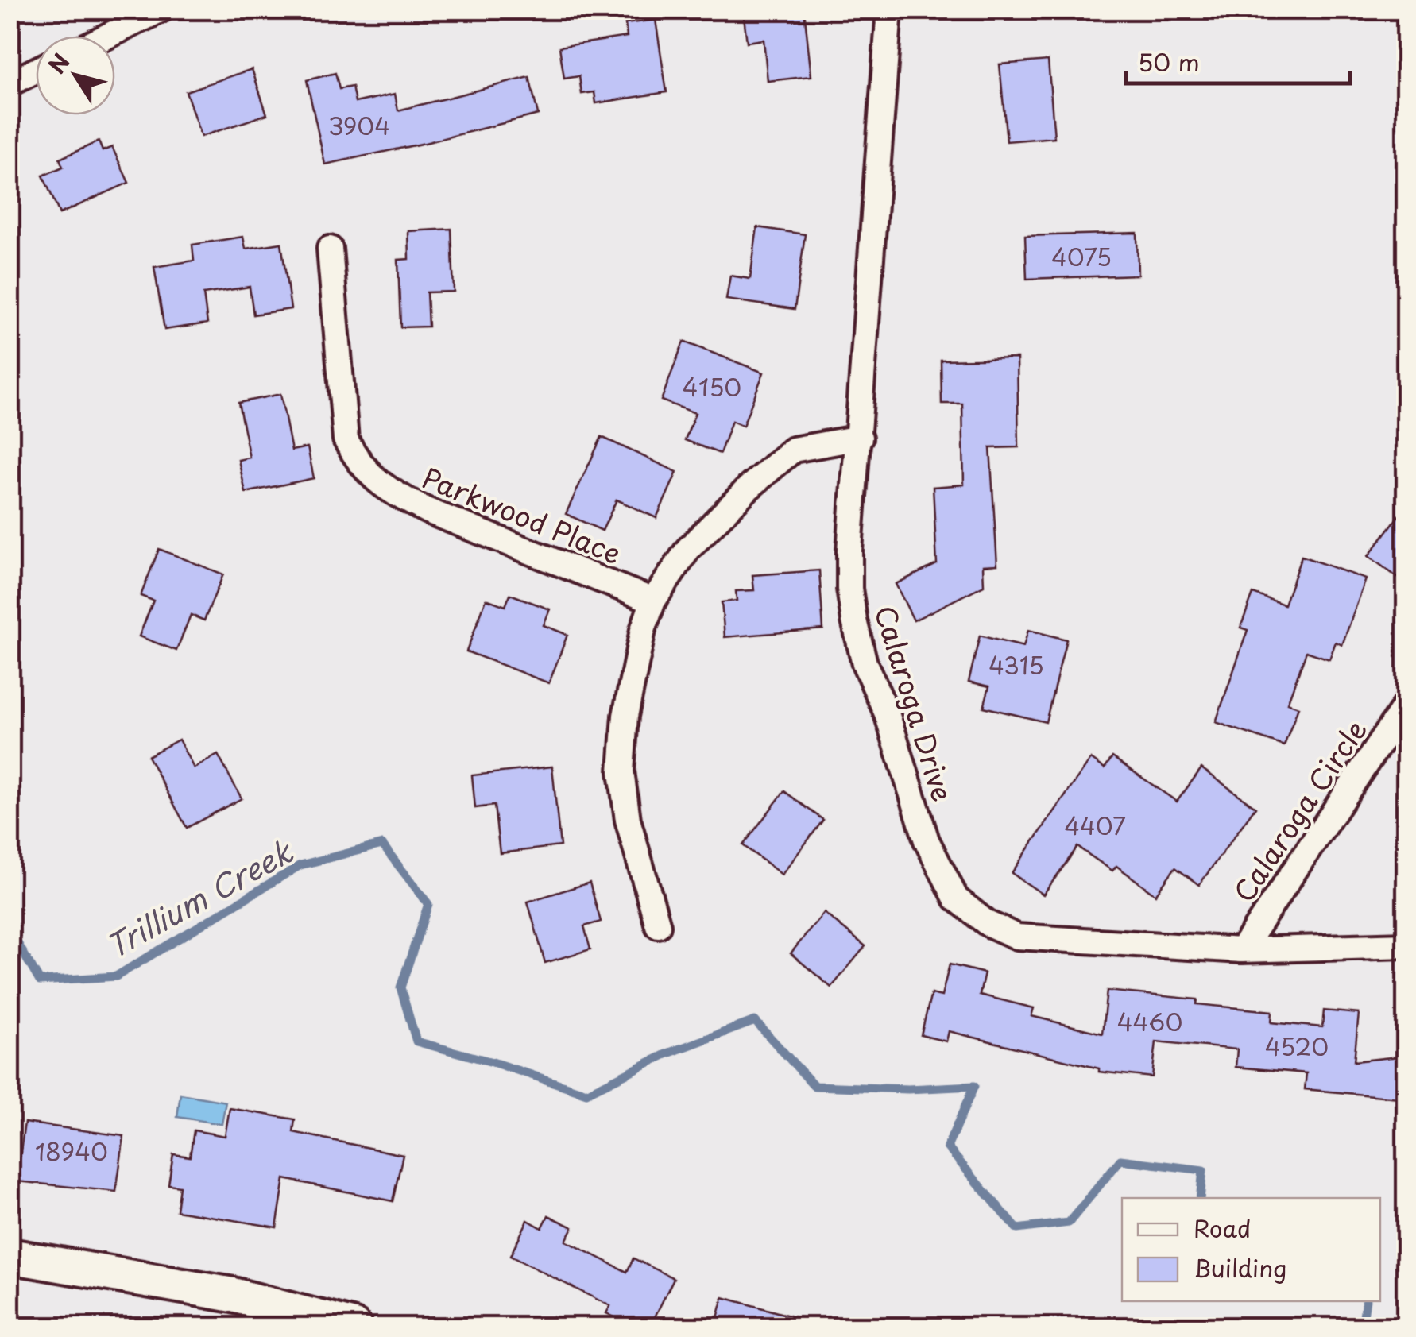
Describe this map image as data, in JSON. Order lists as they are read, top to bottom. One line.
{"streets":{"street":["Parkwood Place","Calaroga Drive","Calaroga Circle"]},"crossings":[["Calaroga Drive","Calaroga Circle"]],"water":["Trillium Creek"],"house_numbers":["3904","4075","4150","4315","4407","4460","4520","18940"],"legend":["Road","Building"],"scale_bar":"50 m","north":"top left"}
